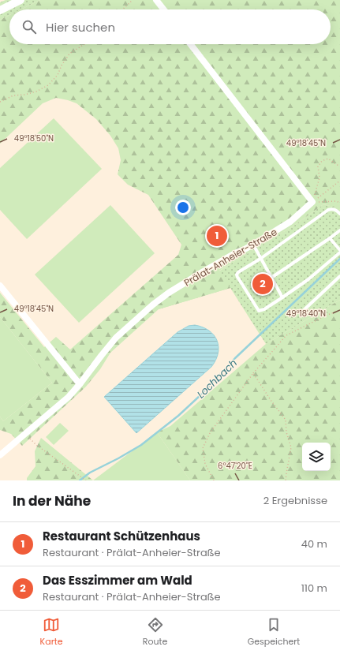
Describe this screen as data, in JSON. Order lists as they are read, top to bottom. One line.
{"streets":{"street":["Prälat-Anheier-Straße"]},"water":["Lochbach"],"page":{"search":"Hier suchen","pins":["1","2"],"heading":["In der Nähe","2 Ergebnisse"],"list":[{"mark":"1","name":"Restaurant Schützenhaus","note":"Restaurant · Prälat-Anheier-Straße","value":"40 m"},{"mark":"2","name":"Das Esszimmer am Wald","note":"Restaurant · Prälat-Anheier-Straße","value":"110 m"}],"nav":["Karte","Route","Gespeichert"]},"coordinates":["49°18'50\"N","49°18'45\"N","49°18'40\"N","6°47'20\"E"]}
